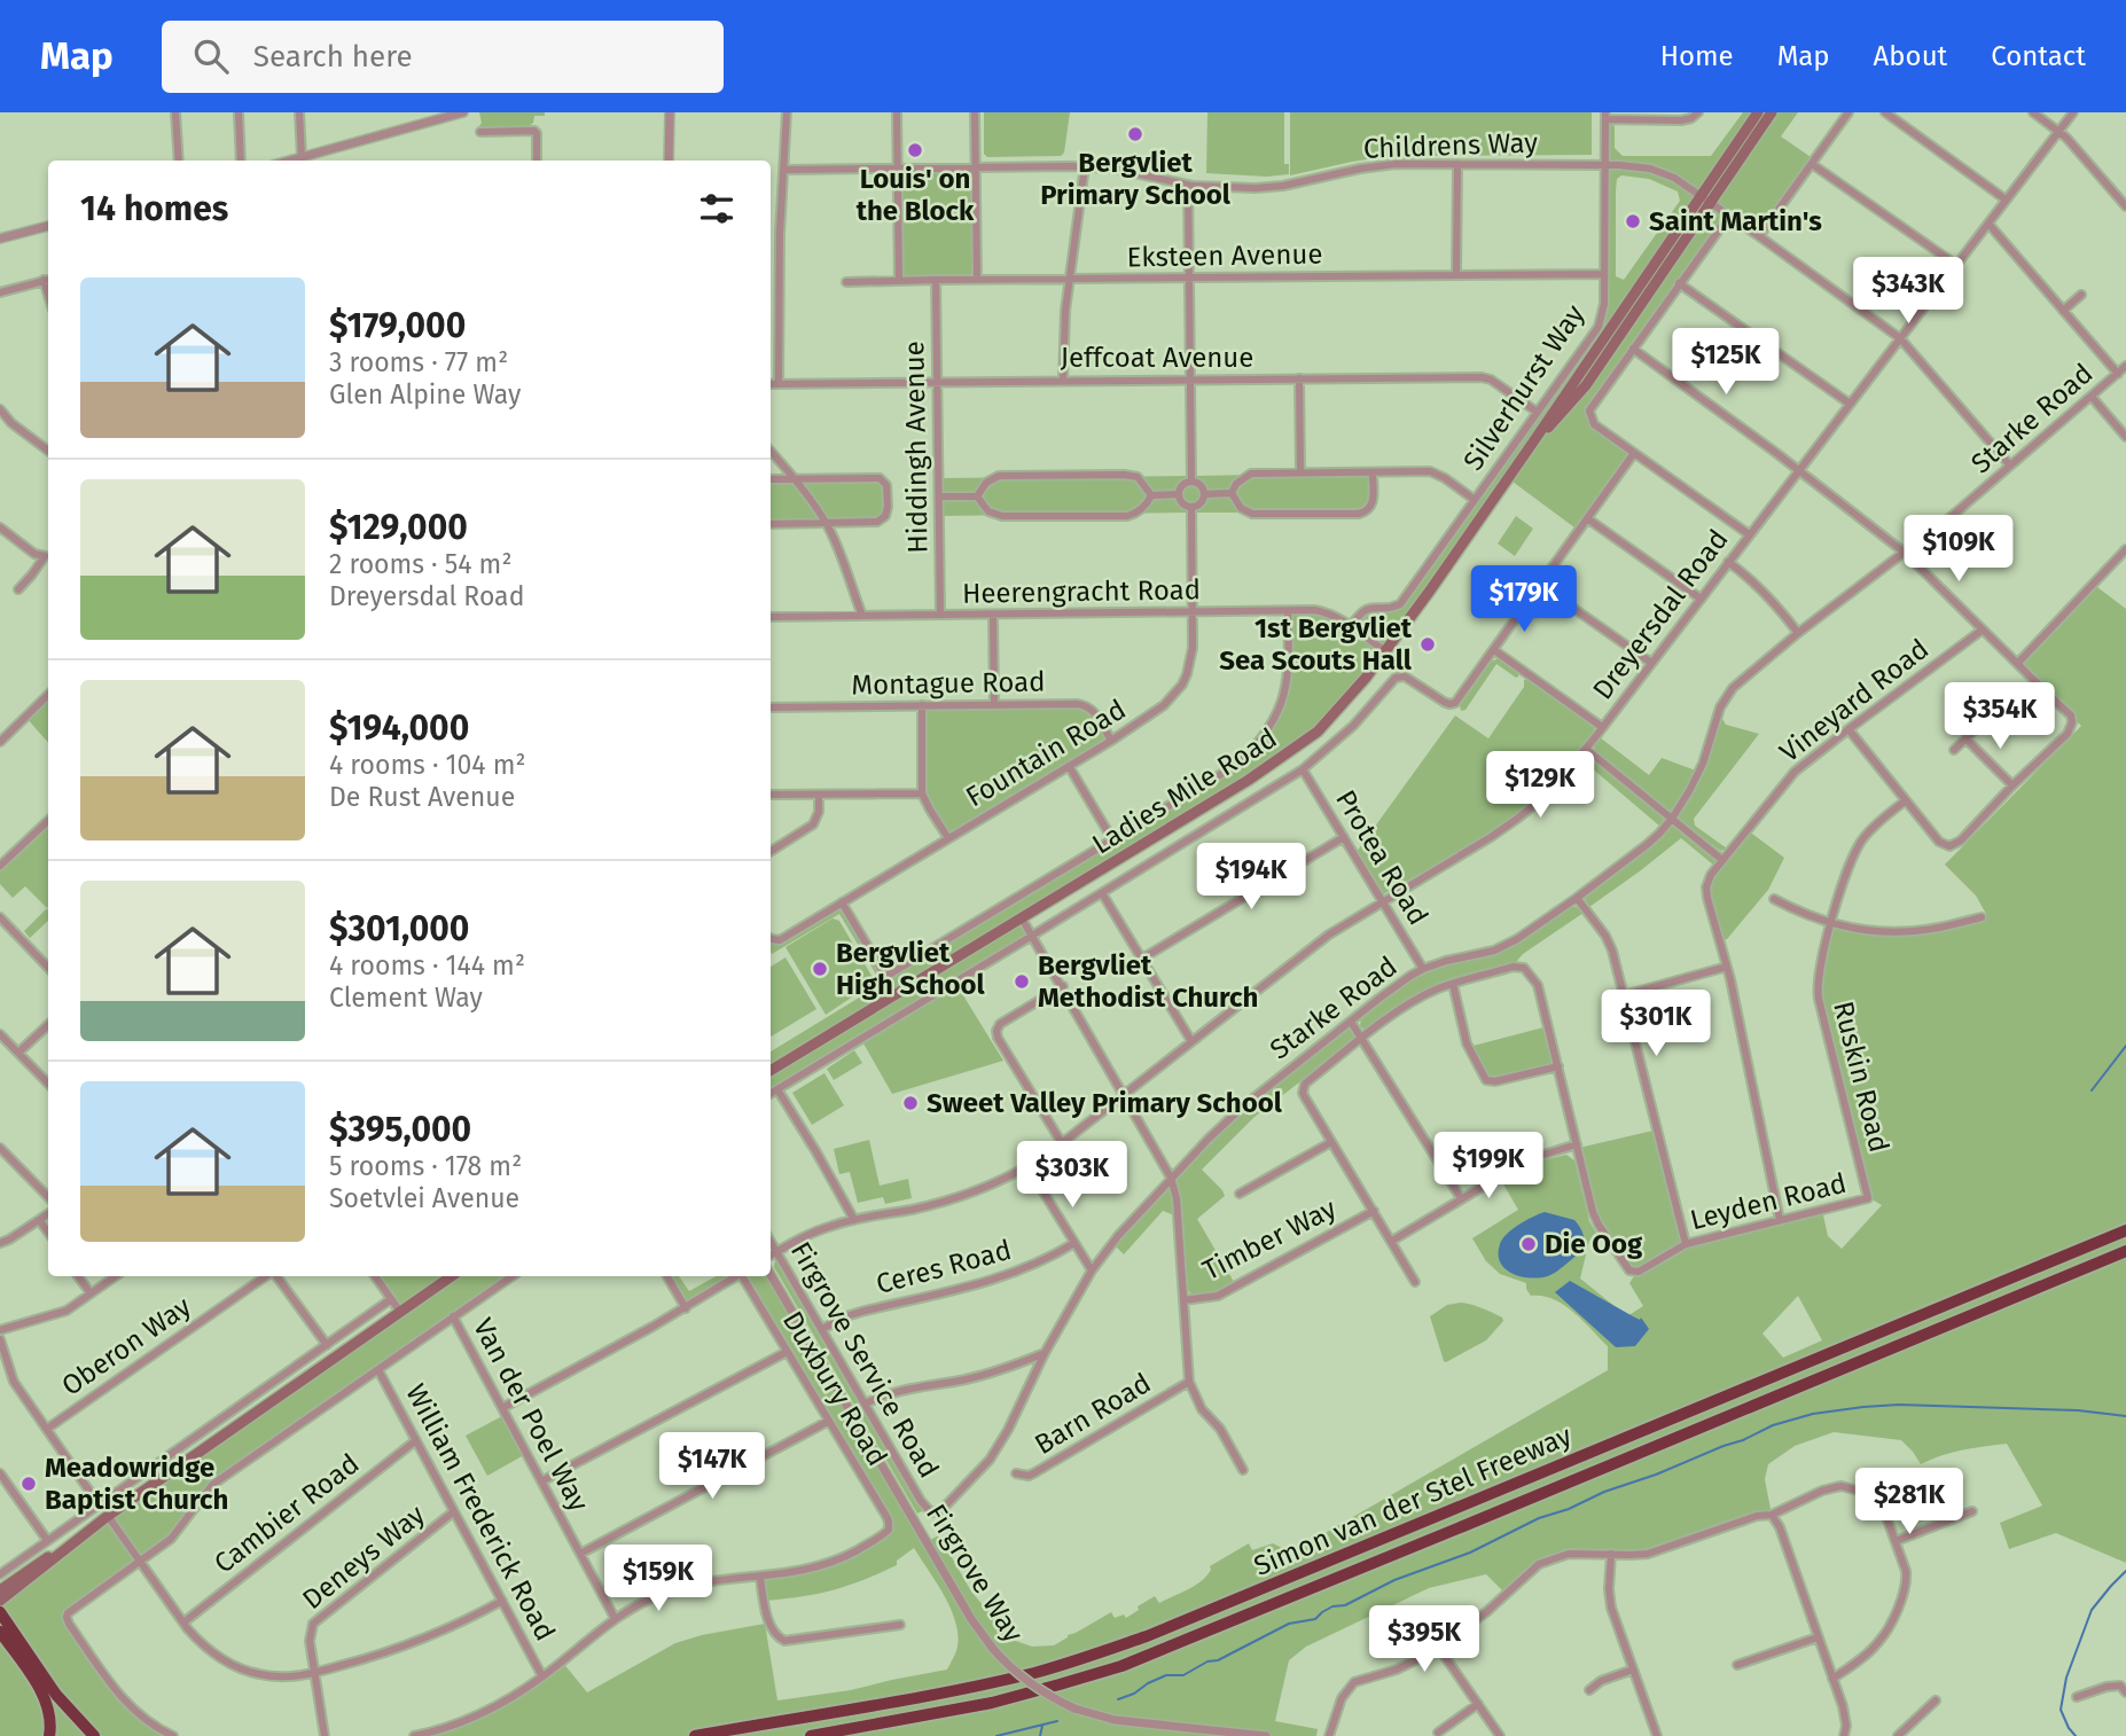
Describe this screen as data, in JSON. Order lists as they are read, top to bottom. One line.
{"streets":{"highway":["Simon van der Stel Freeway"],"main road":["Ladies Mile Road"],"street":["Childrens Way","Eksteen Avenue","Jeffcoat Avenue","Silverhurst Way","Starke Road","Hiddingh Avenue","Heerengracht Road","Dreyersdal Road","Montague Road","Vineyard Road","Fountain Road","Protea Road","Ruskin Road","Leyden Road","Timber Way","Ceres Road","Oberon Way","Firgrove Service Road","Duxbury Road","Barn Road","Van der Poel Way","William Frederick Road","Cambier Road","Deneys Way","Firgrove Way"]},"crossings":[["Childrens Way","Silverhurst Way"],["Childrens Way","Starke Road"],["Childrens Way","Dreyersdal Road"],["Childrens Way","Ladies Mile Road"],["Eksteen Avenue","Silverhurst Way"],["Eksteen Avenue","Hiddingh Avenue"],["Jeffcoat Avenue","Silverhurst Way"],["Jeffcoat Avenue","Hiddingh Avenue"],["Silverhurst Way","Heerengracht Road"],["Starke Road","Protea Road"],["Starke Road","Firgrove Service Road"],["Hiddingh Avenue","Heerengracht Road"],["Heerengracht Road","Fountain Road"],["Heerengracht Road","Ladies Mile Road"],["Dreyersdal Road","Protea Road"],["Dreyersdal Road","Firgrove Service Road"],["Montague Road","Fountain Road"],["Vineyard Road","Leyden Road"],["Ruskin Road","Leyden Road"],["Ceres Road","Firgrove Service Road"],["William Frederick Road","Cambier Road"],["William Frederick Road","Deneys Way"]],"places":["Bergvliet Primary School","Louis' on the Block","Saint Martin's","1st Bergvliet Sea Scouts Hall","Bergvliet High School","Bergvliet Methodist Church","Sweet Valley Primary School","Die Oog","Meadowridge Baptist Church"],"page":{"header":"Map","search":"Search here","nav":["Home","Map","About","Contact"],"heading":"14 homes","price":["$343K","$125K","$109K","$179K","$354K","$129K","$194K","$301K","$199K","$303K","$147K","$281K","$159K","$395K"],"list":[{"name":"$179,000","note":"3 rooms · 77 m² · Glen Alpine Way"},{"name":"$129,000","note":"2 rooms · 54 m² · Dreyersdal Road"},{"name":"$194,000","note":"4 rooms · 104 m² · De Rust Avenue"},{"name":"$301,000","note":"4 rooms · 144 m² · Clement Way"},{"name":"$395,000","note":"5 rooms · 178 m² · Soetvlei Avenue"}]}}
